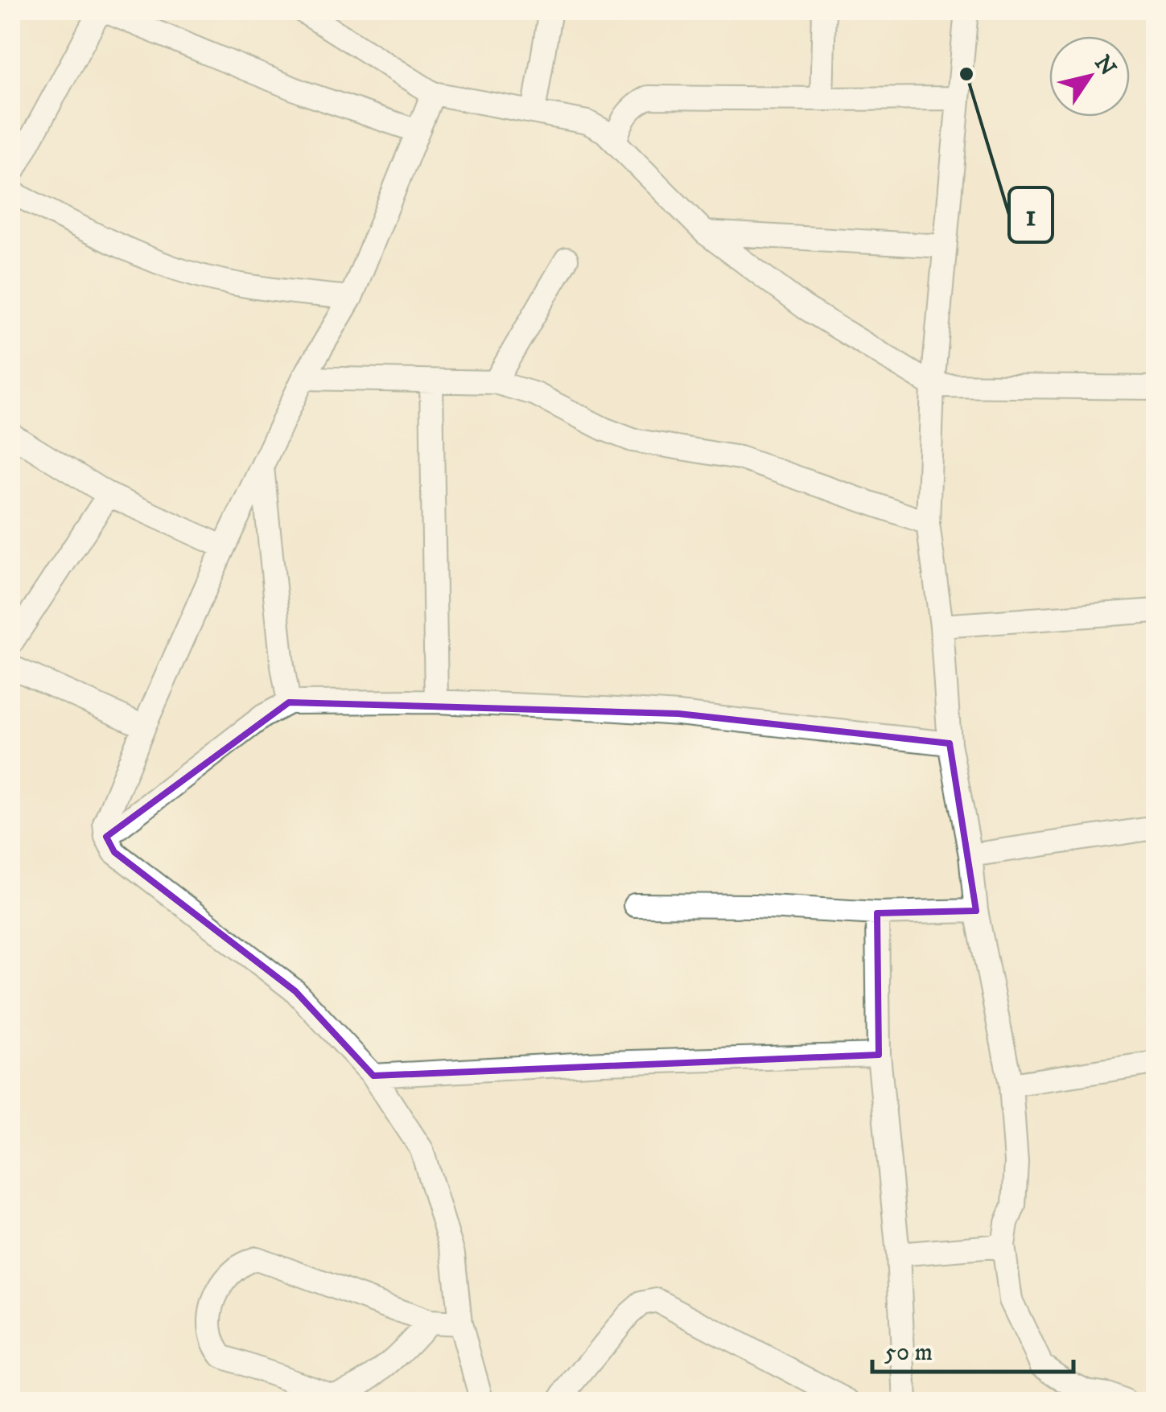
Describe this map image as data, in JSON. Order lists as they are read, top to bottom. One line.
{"places":["1"],"scale_bar":"50 m","north":"top right"}
